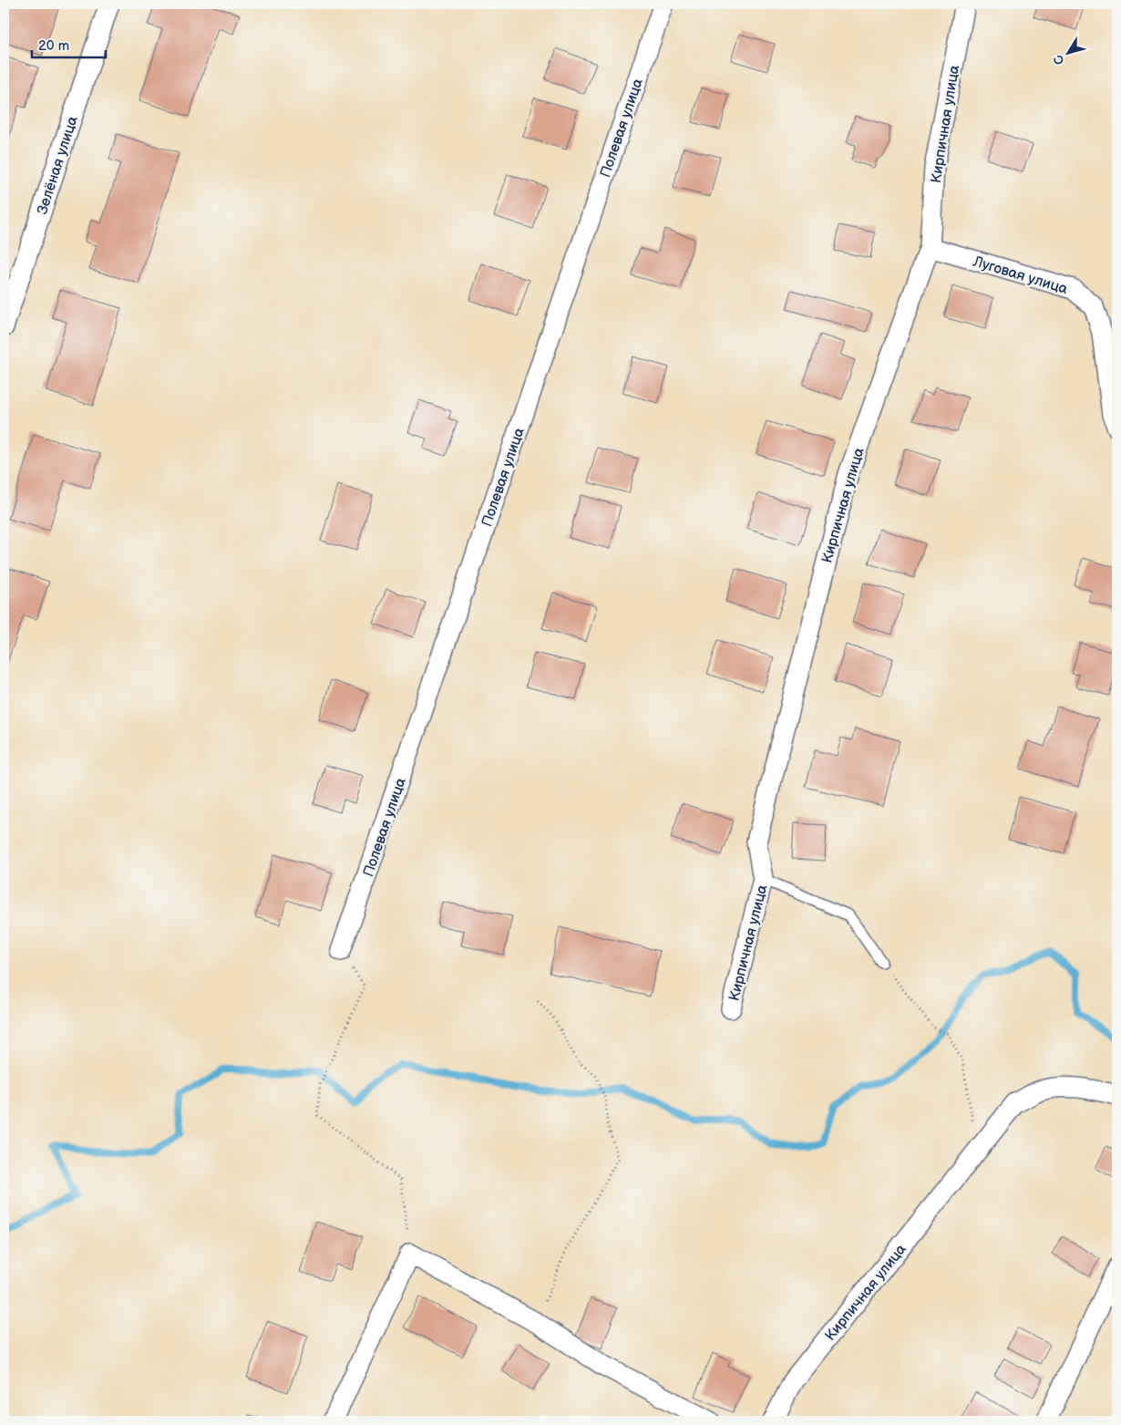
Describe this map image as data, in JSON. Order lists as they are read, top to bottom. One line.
{"streets":{"street":["Кирпичная улица","Полевая улица","Зелёная улица","Луговая улица"]},"crossings":[["Кирпичная улица","Луговая улица"]],"scale_bar":"20 m","north":"bottom left"}
